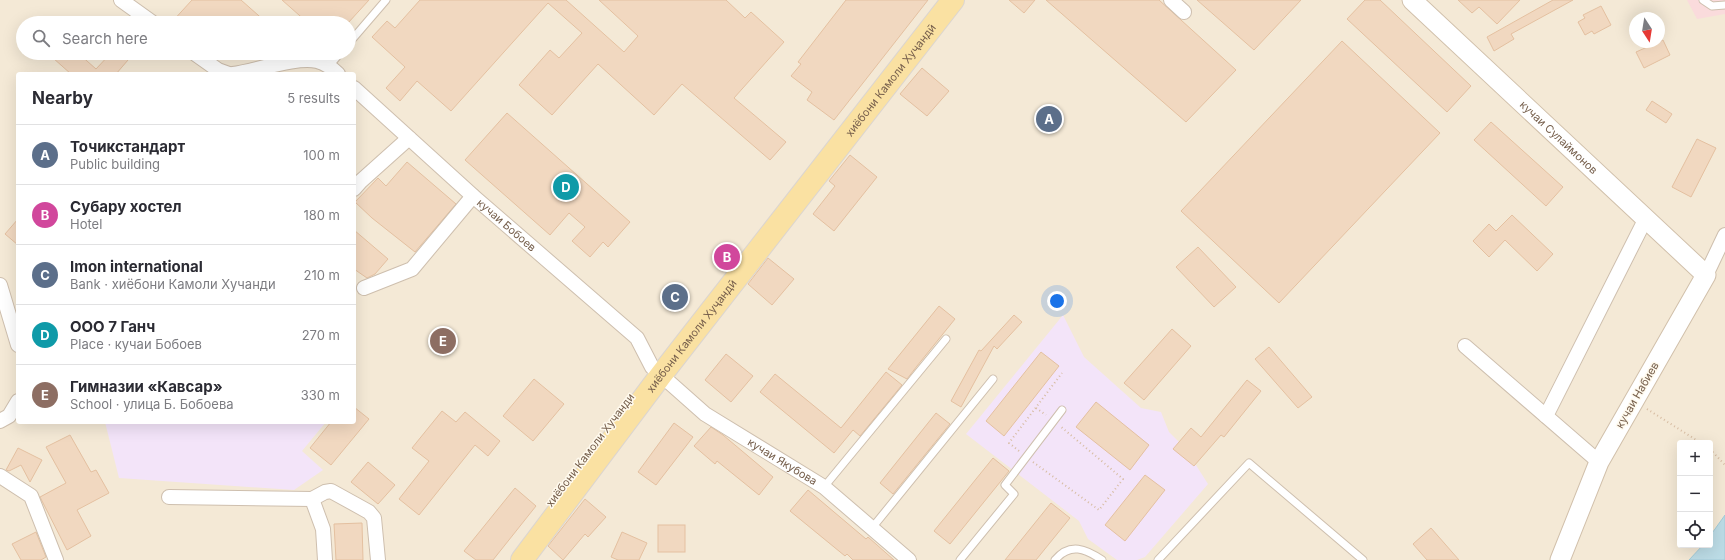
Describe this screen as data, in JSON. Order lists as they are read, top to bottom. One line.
{"streets":{"main road":["хиёбони Камоли Хуҷандӣ","кучаи Сулаймонов","кучаи Набиев","хиёбони Камоли Хучанди"],"street":["кучаи Бобоев","кучаи Якубова"]},"crossings":[["хиёбони Камоли Хуҷандӣ","кучаи Бобоев"],["хиёбони Камоли Хуҷандӣ","хиёбони Камоли Хучанди"],["хиёбони Камоли Хуҷандӣ","кучаи Якубова"],["кучаи Сулаймонов","кучаи Набиев"],["кучаи Бобоев","хиёбони Камоли Хучанди"],["кучаи Бобоев","кучаи Якубова"],["хиёбони Камоли Хучанди","кучаи Якубова"]],"north":"bottom","page":{"search":"Search here","heading":["Nearby","5 results"],"pins":["A","D","B","C","E"],"list":[{"mark":"A","name":"Точикстандарт","note":"Public building","value":"100 m"},{"mark":"B","name":"Субару хостел","note":"Hotel","value":"180 m"},{"mark":"C","name":"Imon international","note":"Bank · хиёбони Камоли Хучанди","value":"210 m"},{"mark":"D","name":"ООО 7 Ганч","note":"Place · кучаи Бобоев","value":"270 m"},{"mark":"E","name":"Гимназии «Кавсар»","note":"School · улица Б. Бобоева","value":"330 m"}],"map_buttons":["+","−"]}}
